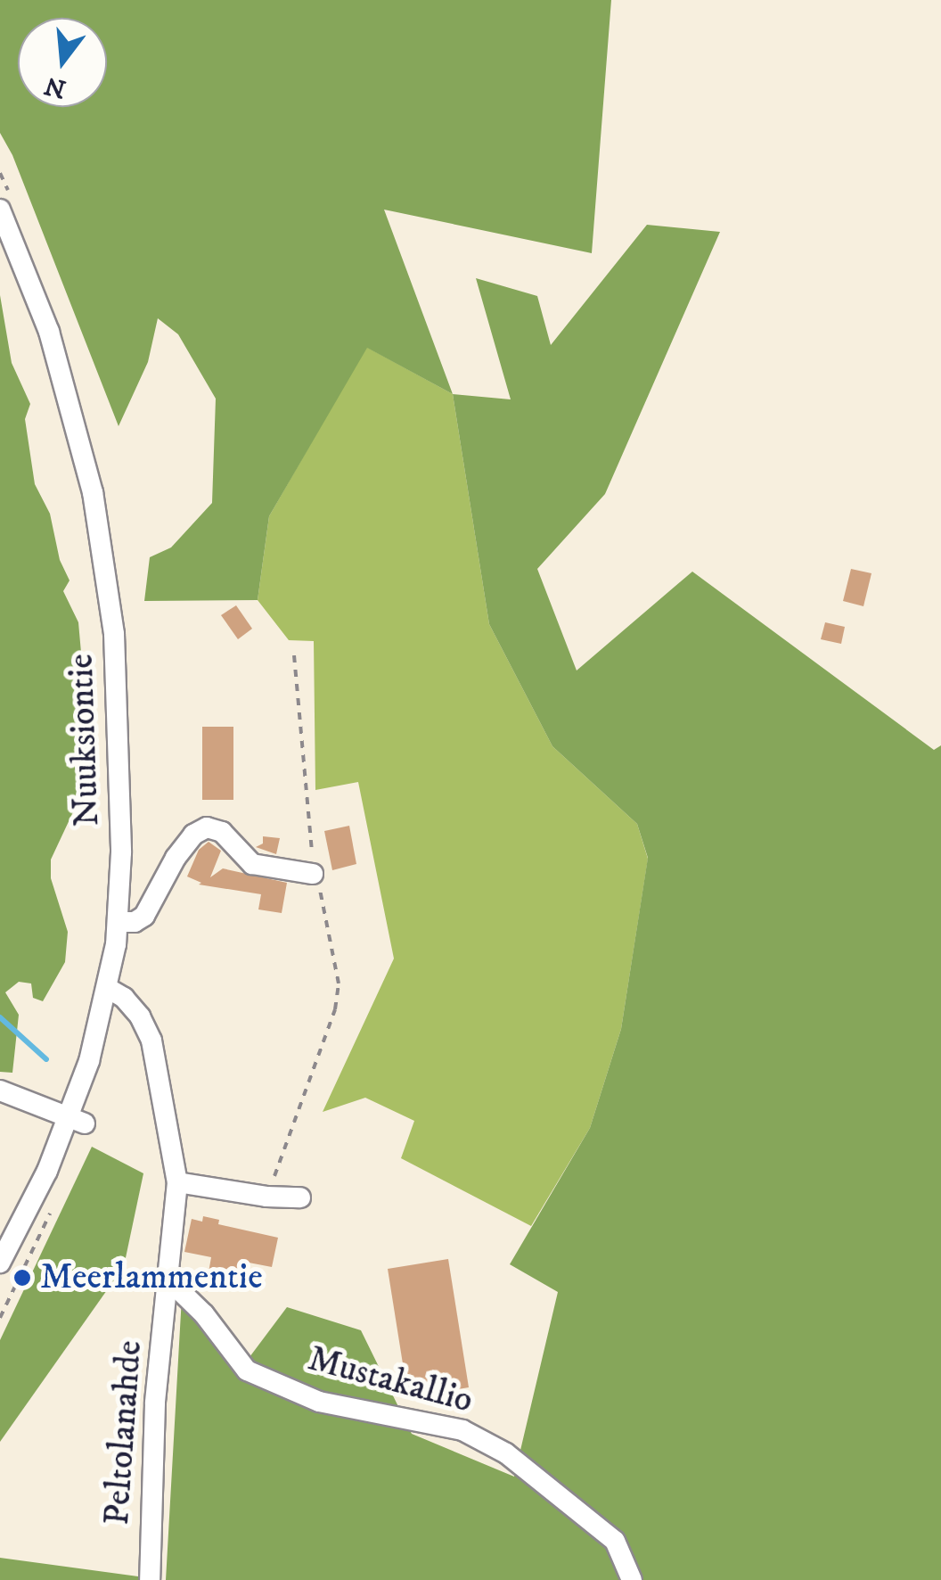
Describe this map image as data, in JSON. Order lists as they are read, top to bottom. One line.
{"streets":{"street":["Nuuksiontie","Mustakallio","Peltolanahde"]},"crossings":[["Nuuksiontie","Peltolanahde"],["Mustakallio","Peltolanahde"]],"places":["Meerlammentie"],"north":"bottom"}
